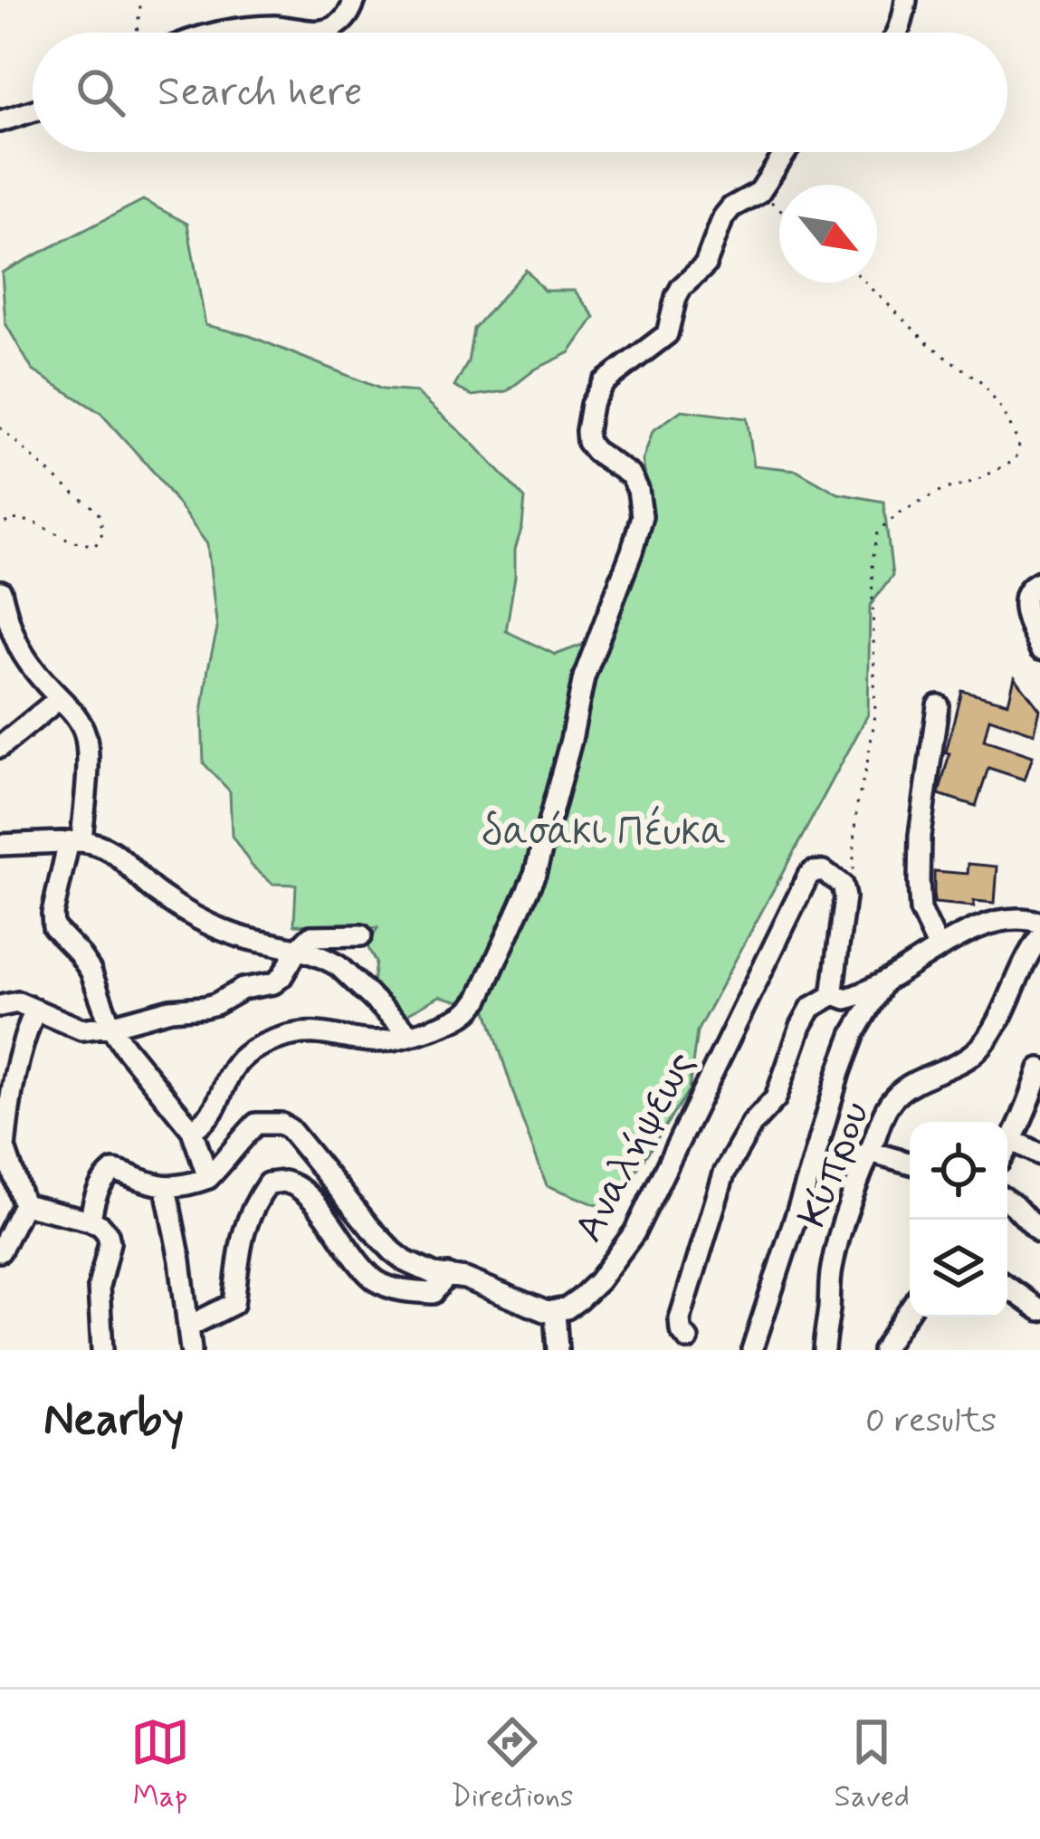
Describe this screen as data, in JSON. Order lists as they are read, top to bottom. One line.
{"streets":{"street":["Αναλήψεως","Κύπρου"]},"parks":["δασάκι Πέυκα"],"north":"bottom right","page":{"search":"Search here","heading":["Nearby","0 results"],"nav":["Map","Directions","Saved"]}}
